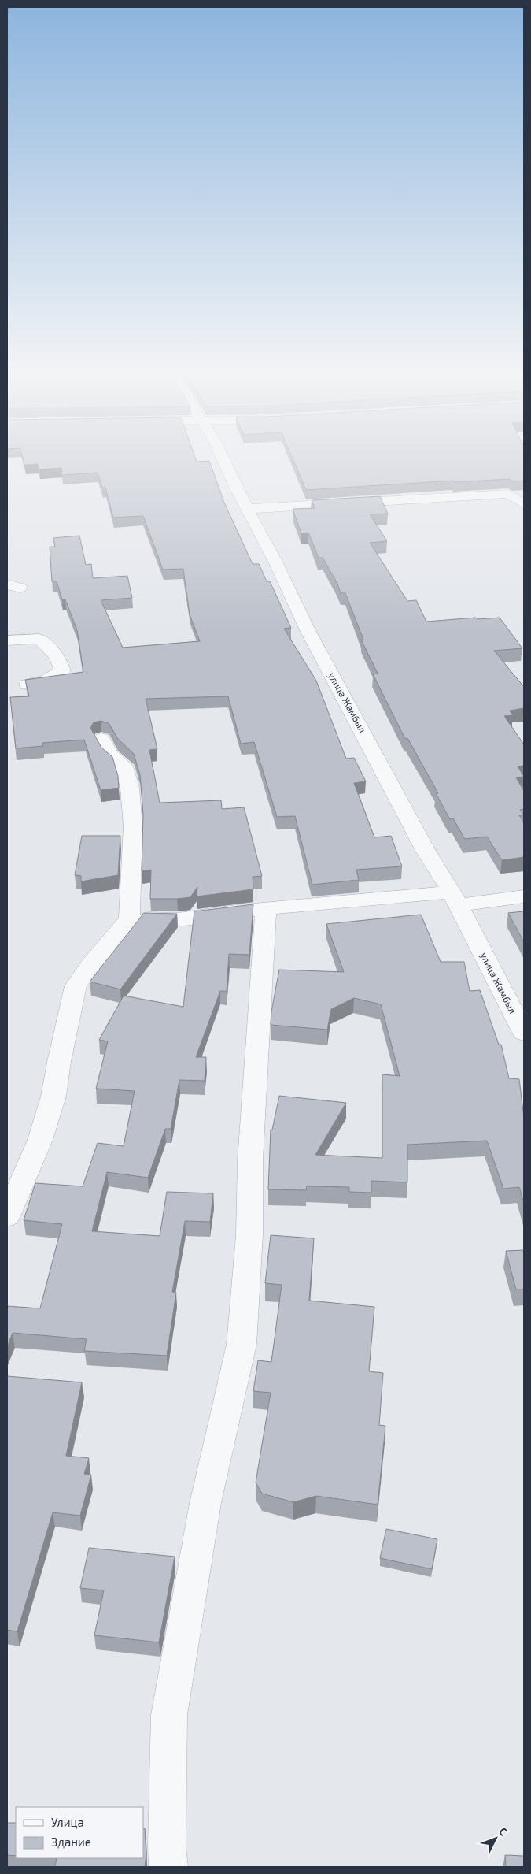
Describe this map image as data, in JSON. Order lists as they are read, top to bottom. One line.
{"streets":{"street":["улица Жамбыл"]},"legend":["Улица","Здание"],"north":"top right"}
